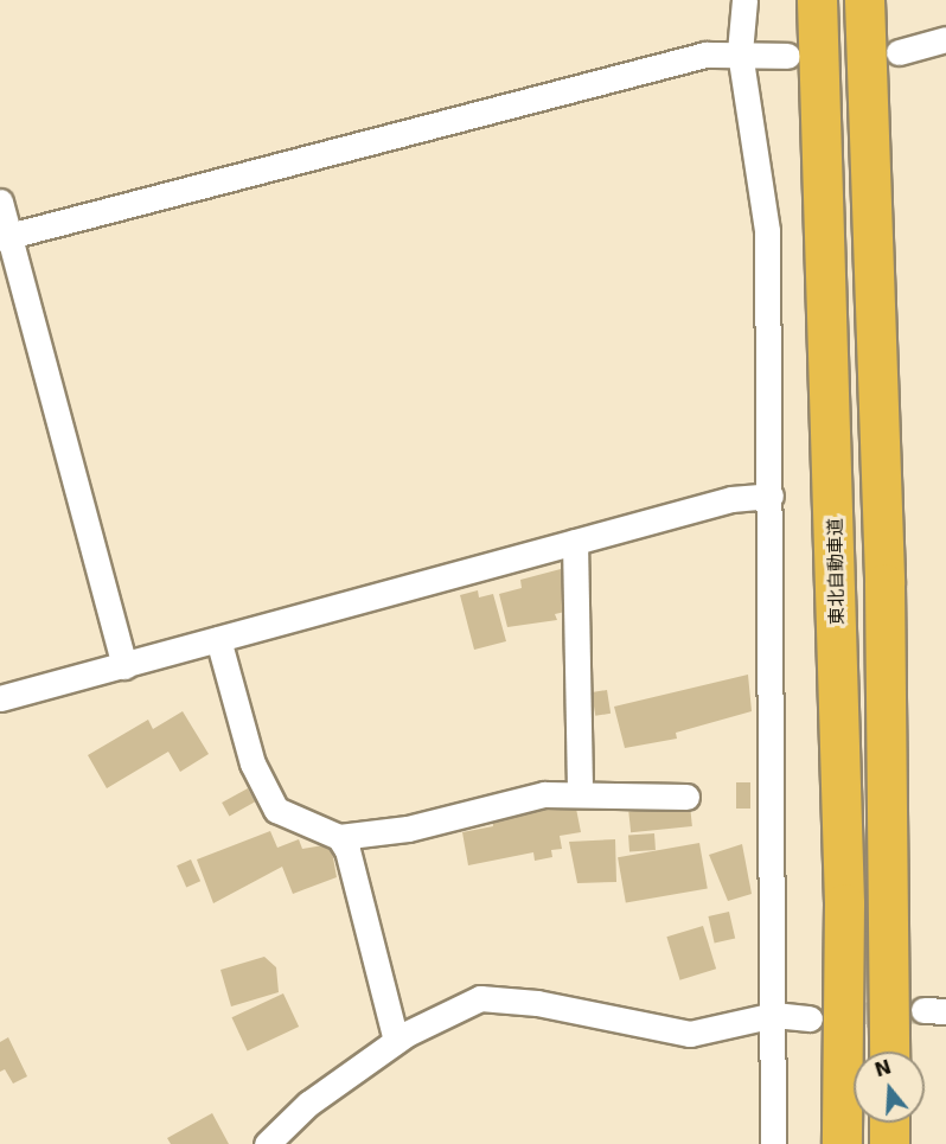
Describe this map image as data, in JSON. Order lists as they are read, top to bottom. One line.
{"streets":{"highway":["東北自動車道"]},"north":"top"}
